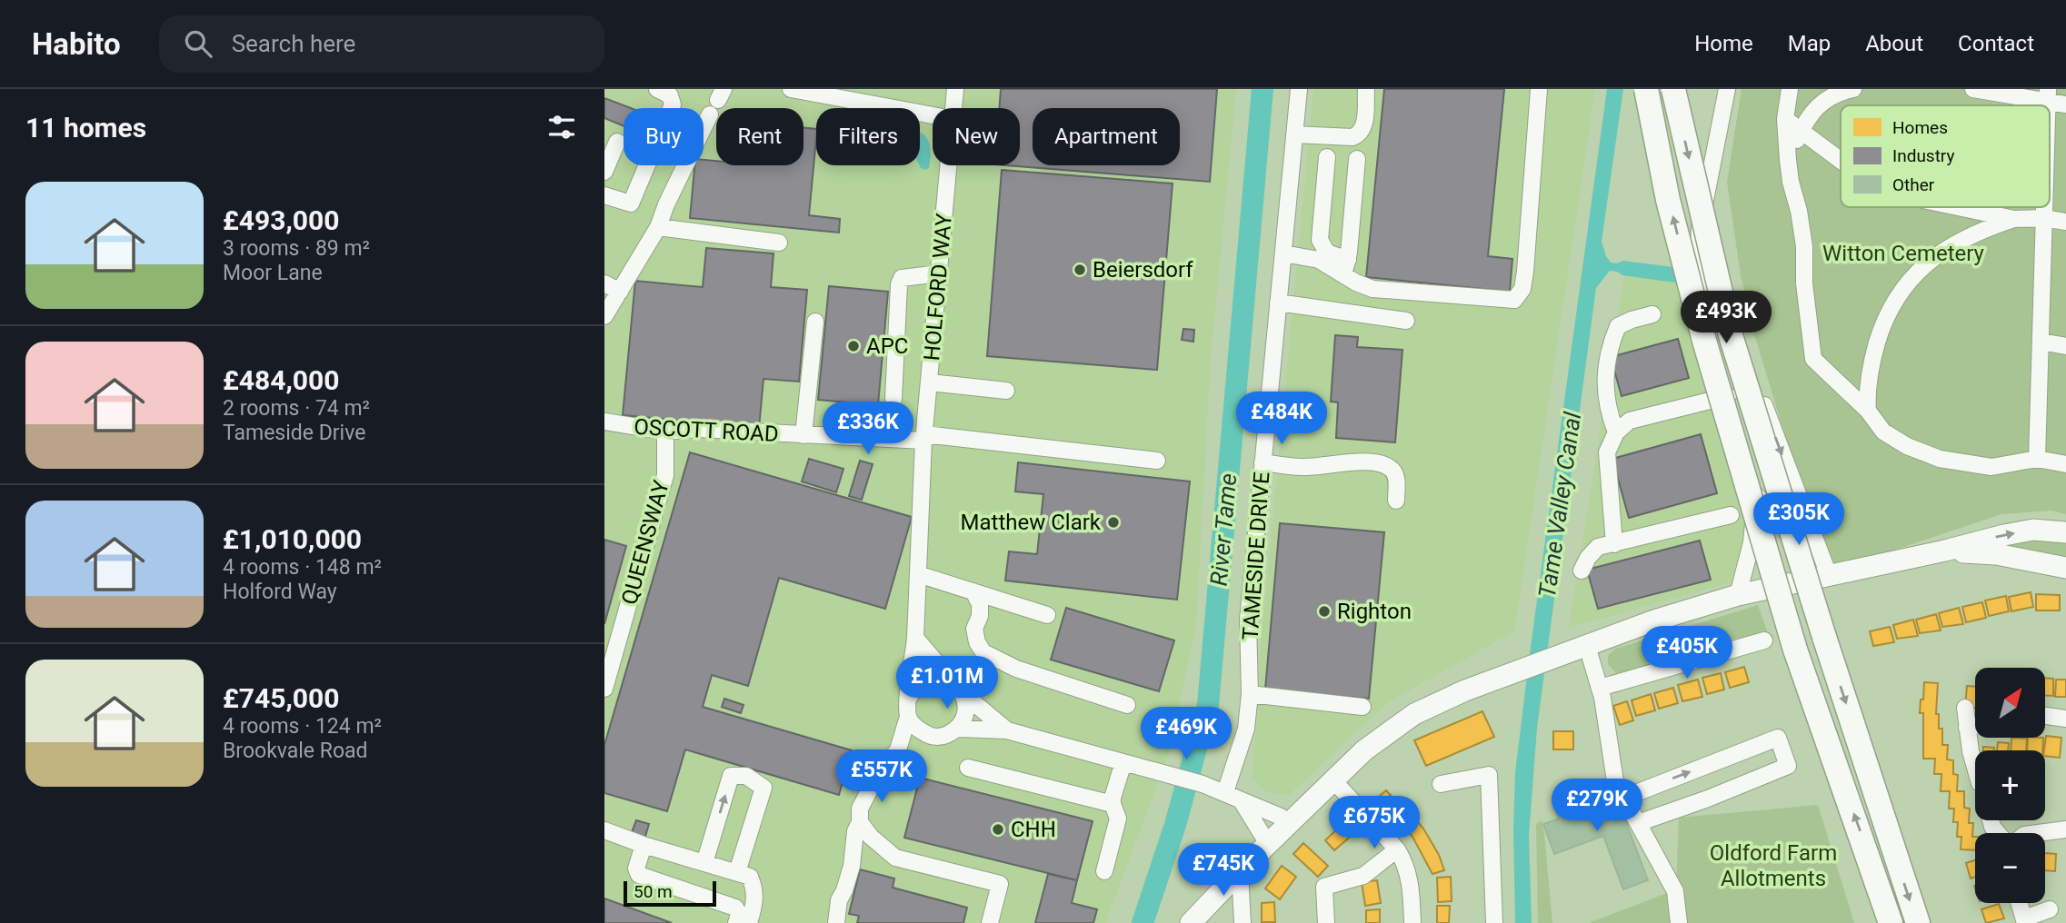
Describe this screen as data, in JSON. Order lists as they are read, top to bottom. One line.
{"streets":{"street":["HOLFORD WAY","OSCOTT ROAD","QUEENSWAY","TAMESIDE DRIVE"]},"crossings":[["HOLFORD WAY","OSCOTT ROAD"],["OSCOTT ROAD","QUEENSWAY"]],"water":["Tame Valley Canal","River Tame"],"parks":["Witton Cemetery","Oldford Farm Allotments"],"places":["Beiersdorf","APC","Matthew Clark","Righton","CHH"],"legend":["Homes","Industry","Other"],"scale_bar":"50 m","north":"top right","page":{"header":"Habito","search":"Search here","nav":["Home","Map","About","Contact"],"heading":"11 homes","chip":["Buy","Rent","Filters","New","Apartment"],"list":[{"name":"£493,000","note":"3 rooms · 89 m² · Moor Lane"},{"name":"£484,000","note":"2 rooms · 74 m² · Tameside Drive"},{"name":"£1,010,000","note":"4 rooms · 148 m² · Holford Way"},{"name":"£745,000","note":"4 rooms · 124 m² · Brookvale Road"}],"price":["£493K","£484K","£336K","£305K","£405K","£1.01M","£469K","£557K","£279K","£675K","£745K"],"map_buttons":["+","−"],"scale":"50 m"}}
